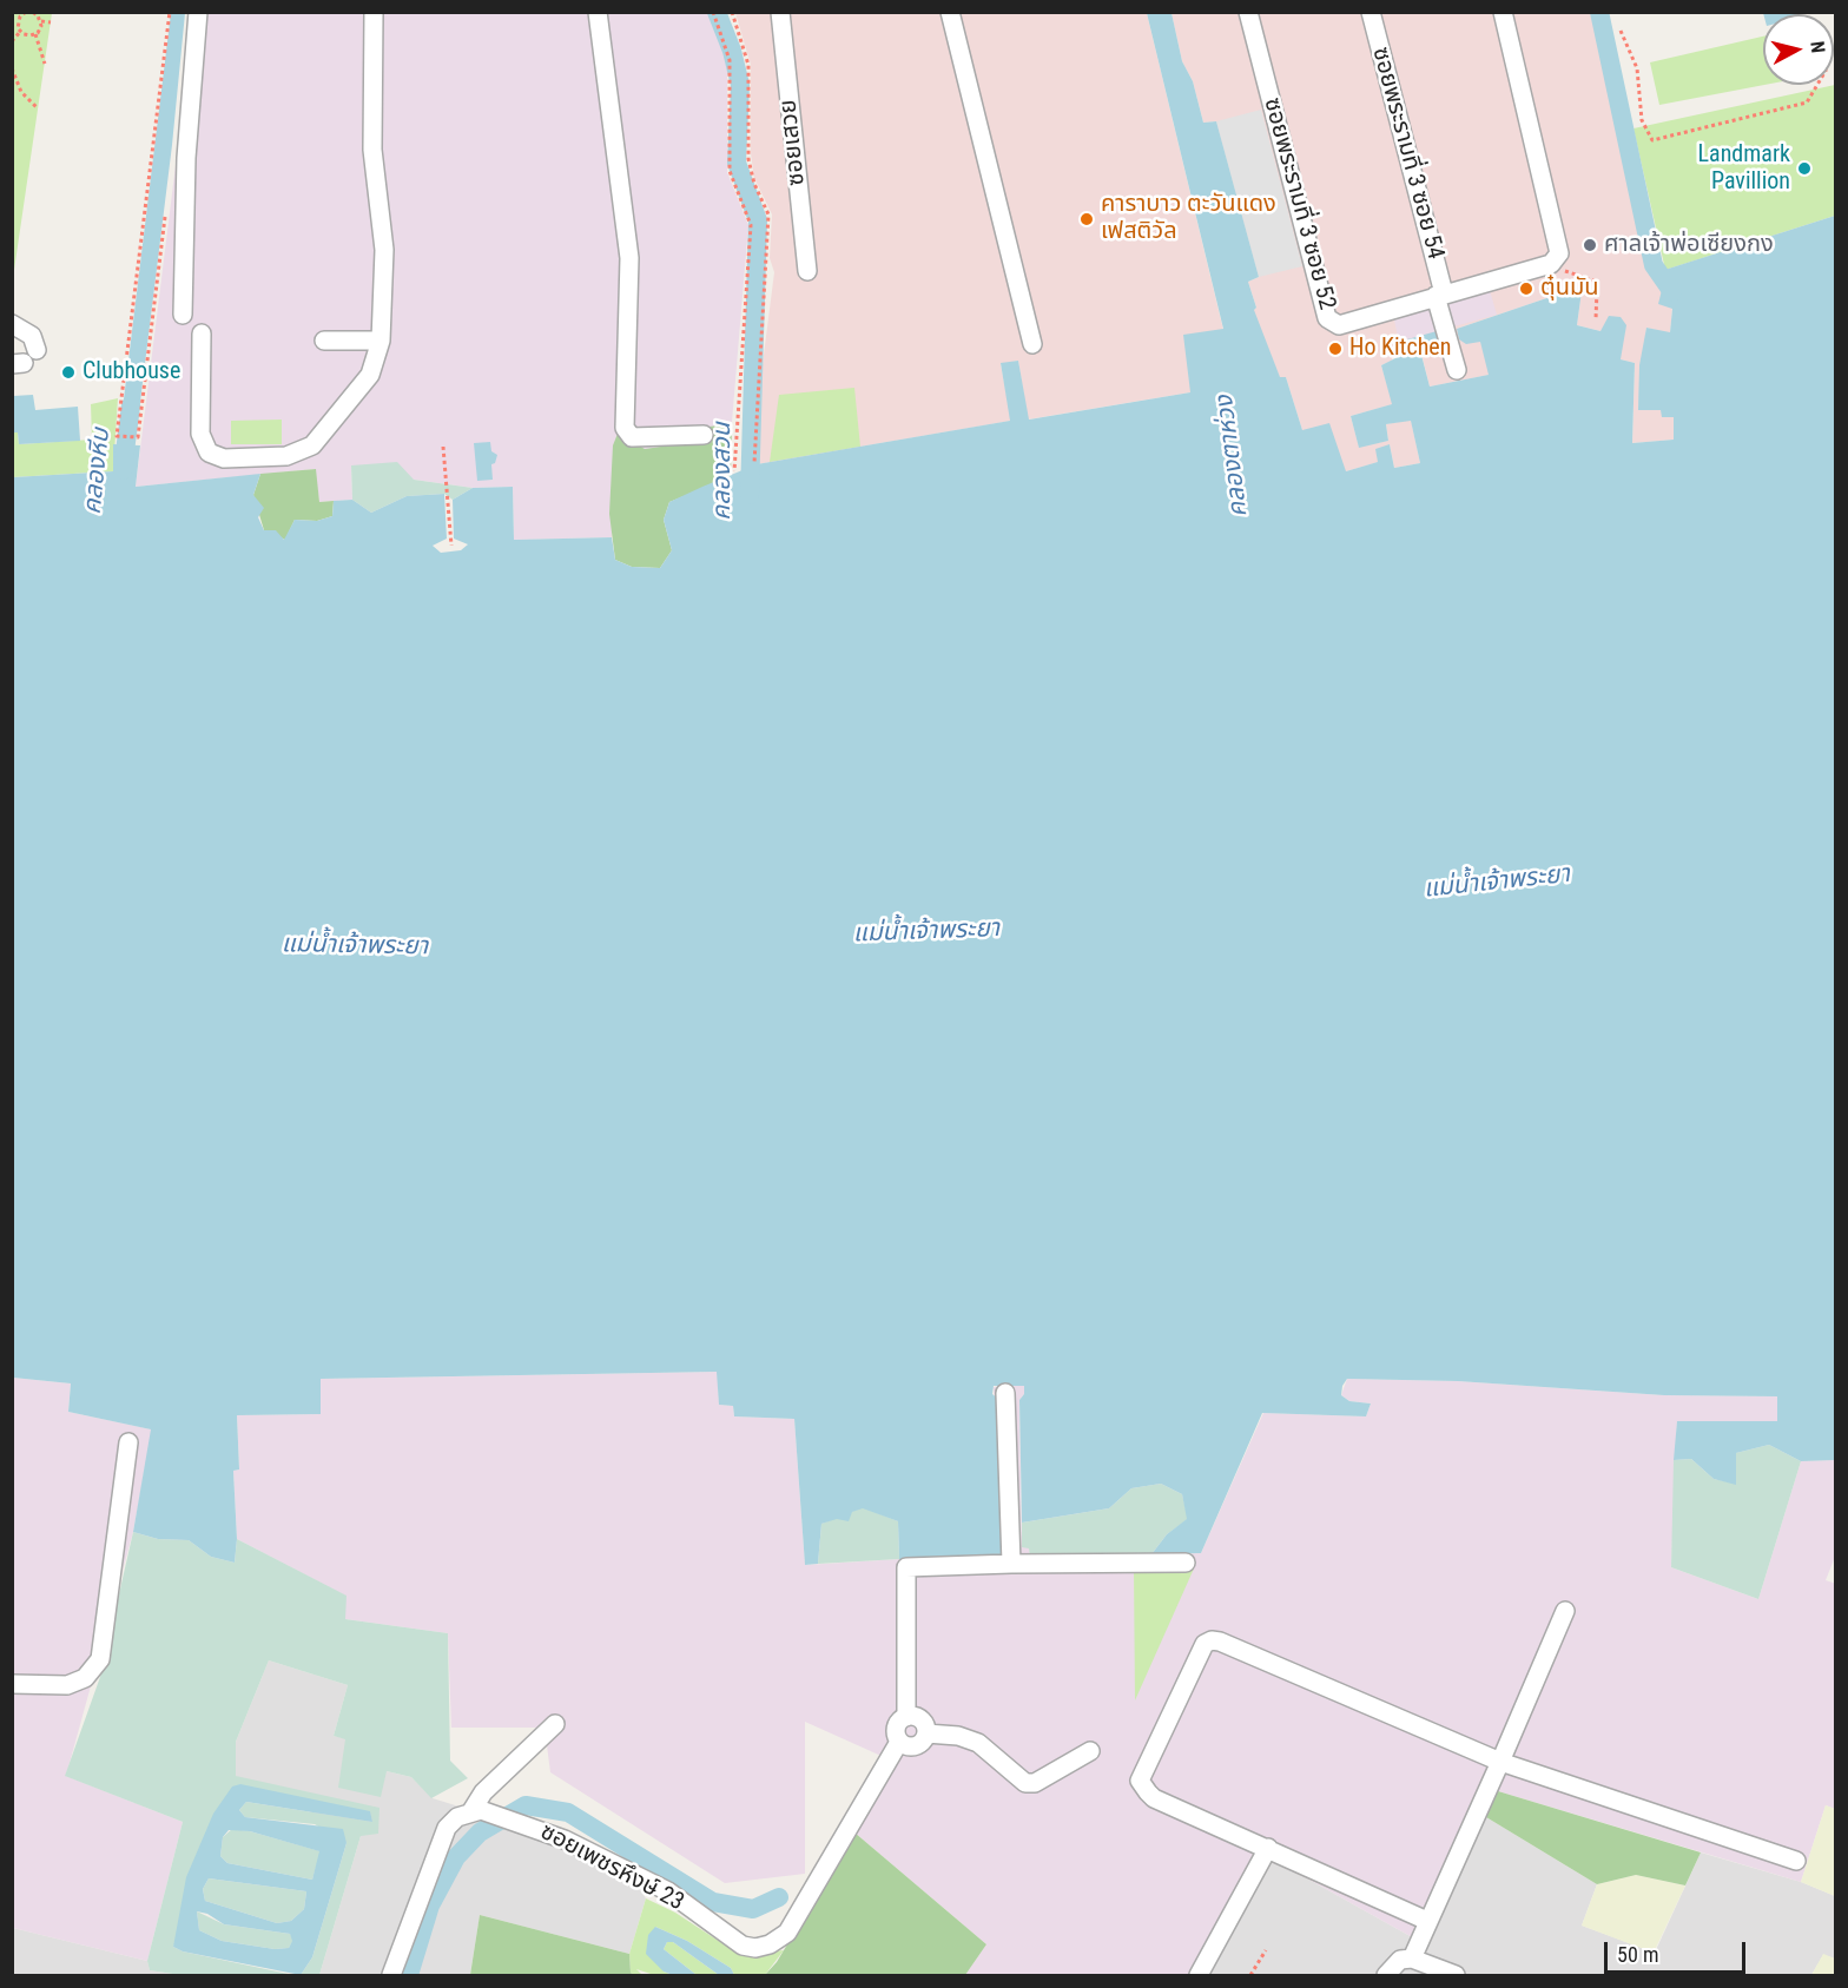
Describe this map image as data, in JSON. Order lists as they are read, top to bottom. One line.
{"streets":{"street":["ซอยเสวย","ซอยพระรามที่ 3 ซอย 54","ซอยพระรามที่ 3 ซอย 52","ซอยเพชรหึงษ์ 23"]},"crossings":[["ซอยพระรามที่ 3 ซอย 54","ซอยพระรามที่ 3 ซอย 52"]],"water":["คลองตาห่วง","คลองหีบ","คลองสวน","แม่น้ำเจ้าพระยา"],"places":["Landmark Pavillion","คาราบาว ตะวันแดง เฟสติวัล","ศาลเจ้าพ่อเซียงกง","ตุ๋นมัน","Ho Kitchen","Clubhouse"],"scale_bar":"50 m","north":"right"}
